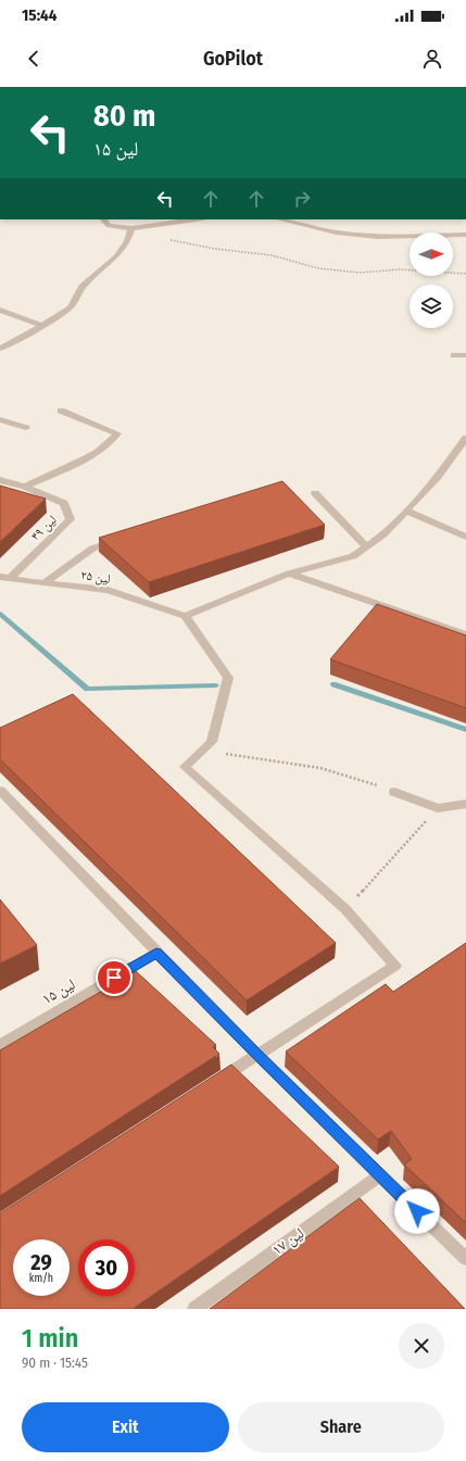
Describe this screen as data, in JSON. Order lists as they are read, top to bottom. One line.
{"streets":{"street":["لین ۴۹","لین ۲۵","لین ۱۵","لین ۱۷"]},"crossings":[["لین ۴۹","لین ۲۵"]],"north":"right","page":{"status":"15:44","header":"GoPilot","turn":["80 m","لین ۱۵"],"speed":"29 km/h","limit":"30","heading":["1 min","90 m · 15:45"],"buttons":["Exit","Share"]}}
